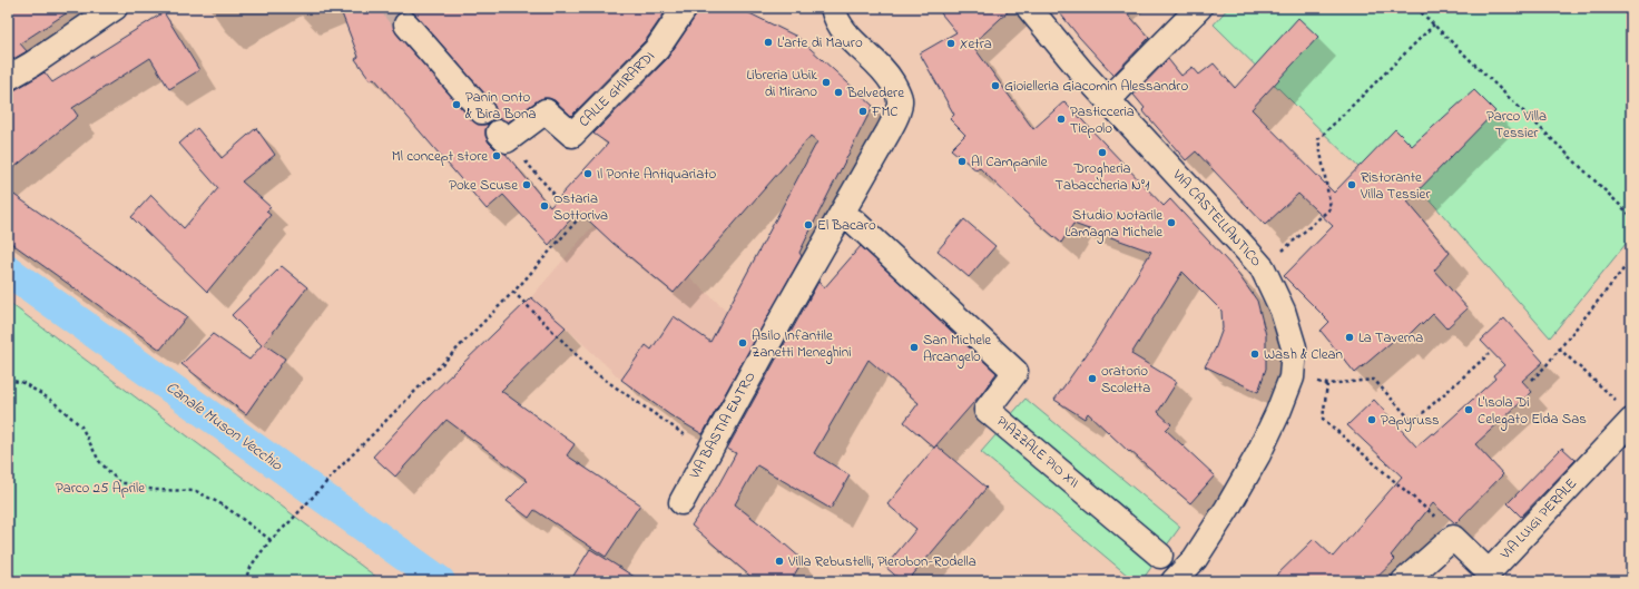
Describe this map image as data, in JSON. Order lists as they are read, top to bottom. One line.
{"streets":{"street":["CALLE GHIRARDI","VIA CASTELLANTICO","VIA BASTIA ENTRO","PIAZZALE PIO XII","VIA LUIGI PERALE"]},"crossings":[["VIA BASTIA ENTRO","PIAZZALE PIO XII"]],"water":["Canale Muson Vecchio"],"parks":["Parco Villa Tessier","Parco 25 Aprile"],"places":["L'arte di Mauro","Xetra","Libreria Ubik di Mirano","Gioielleria Giacomin Alessandro","Belvedere","Panin Onto & Bira Bona","FMC","Pasticceria Tiepolo","Drogheria Tabaccheria N°1","Ml concept store","Al Campanile","Il Ponte Antiquariato","Poke Scuse","Ristorante Villa Tessier","Ostaria Sottoriva","Studio Notarile Lamagna Michele","El Bacaro","La Taverna","Asilo Infantile Zanetti Meneghini","San Michele Arcangelo","Wash & Clean","oratorio Scoletta","L'Isola Di Celegato Elda Sas","Papyruss","Villa Rebustelli, Pierobon-Rodella"]}
